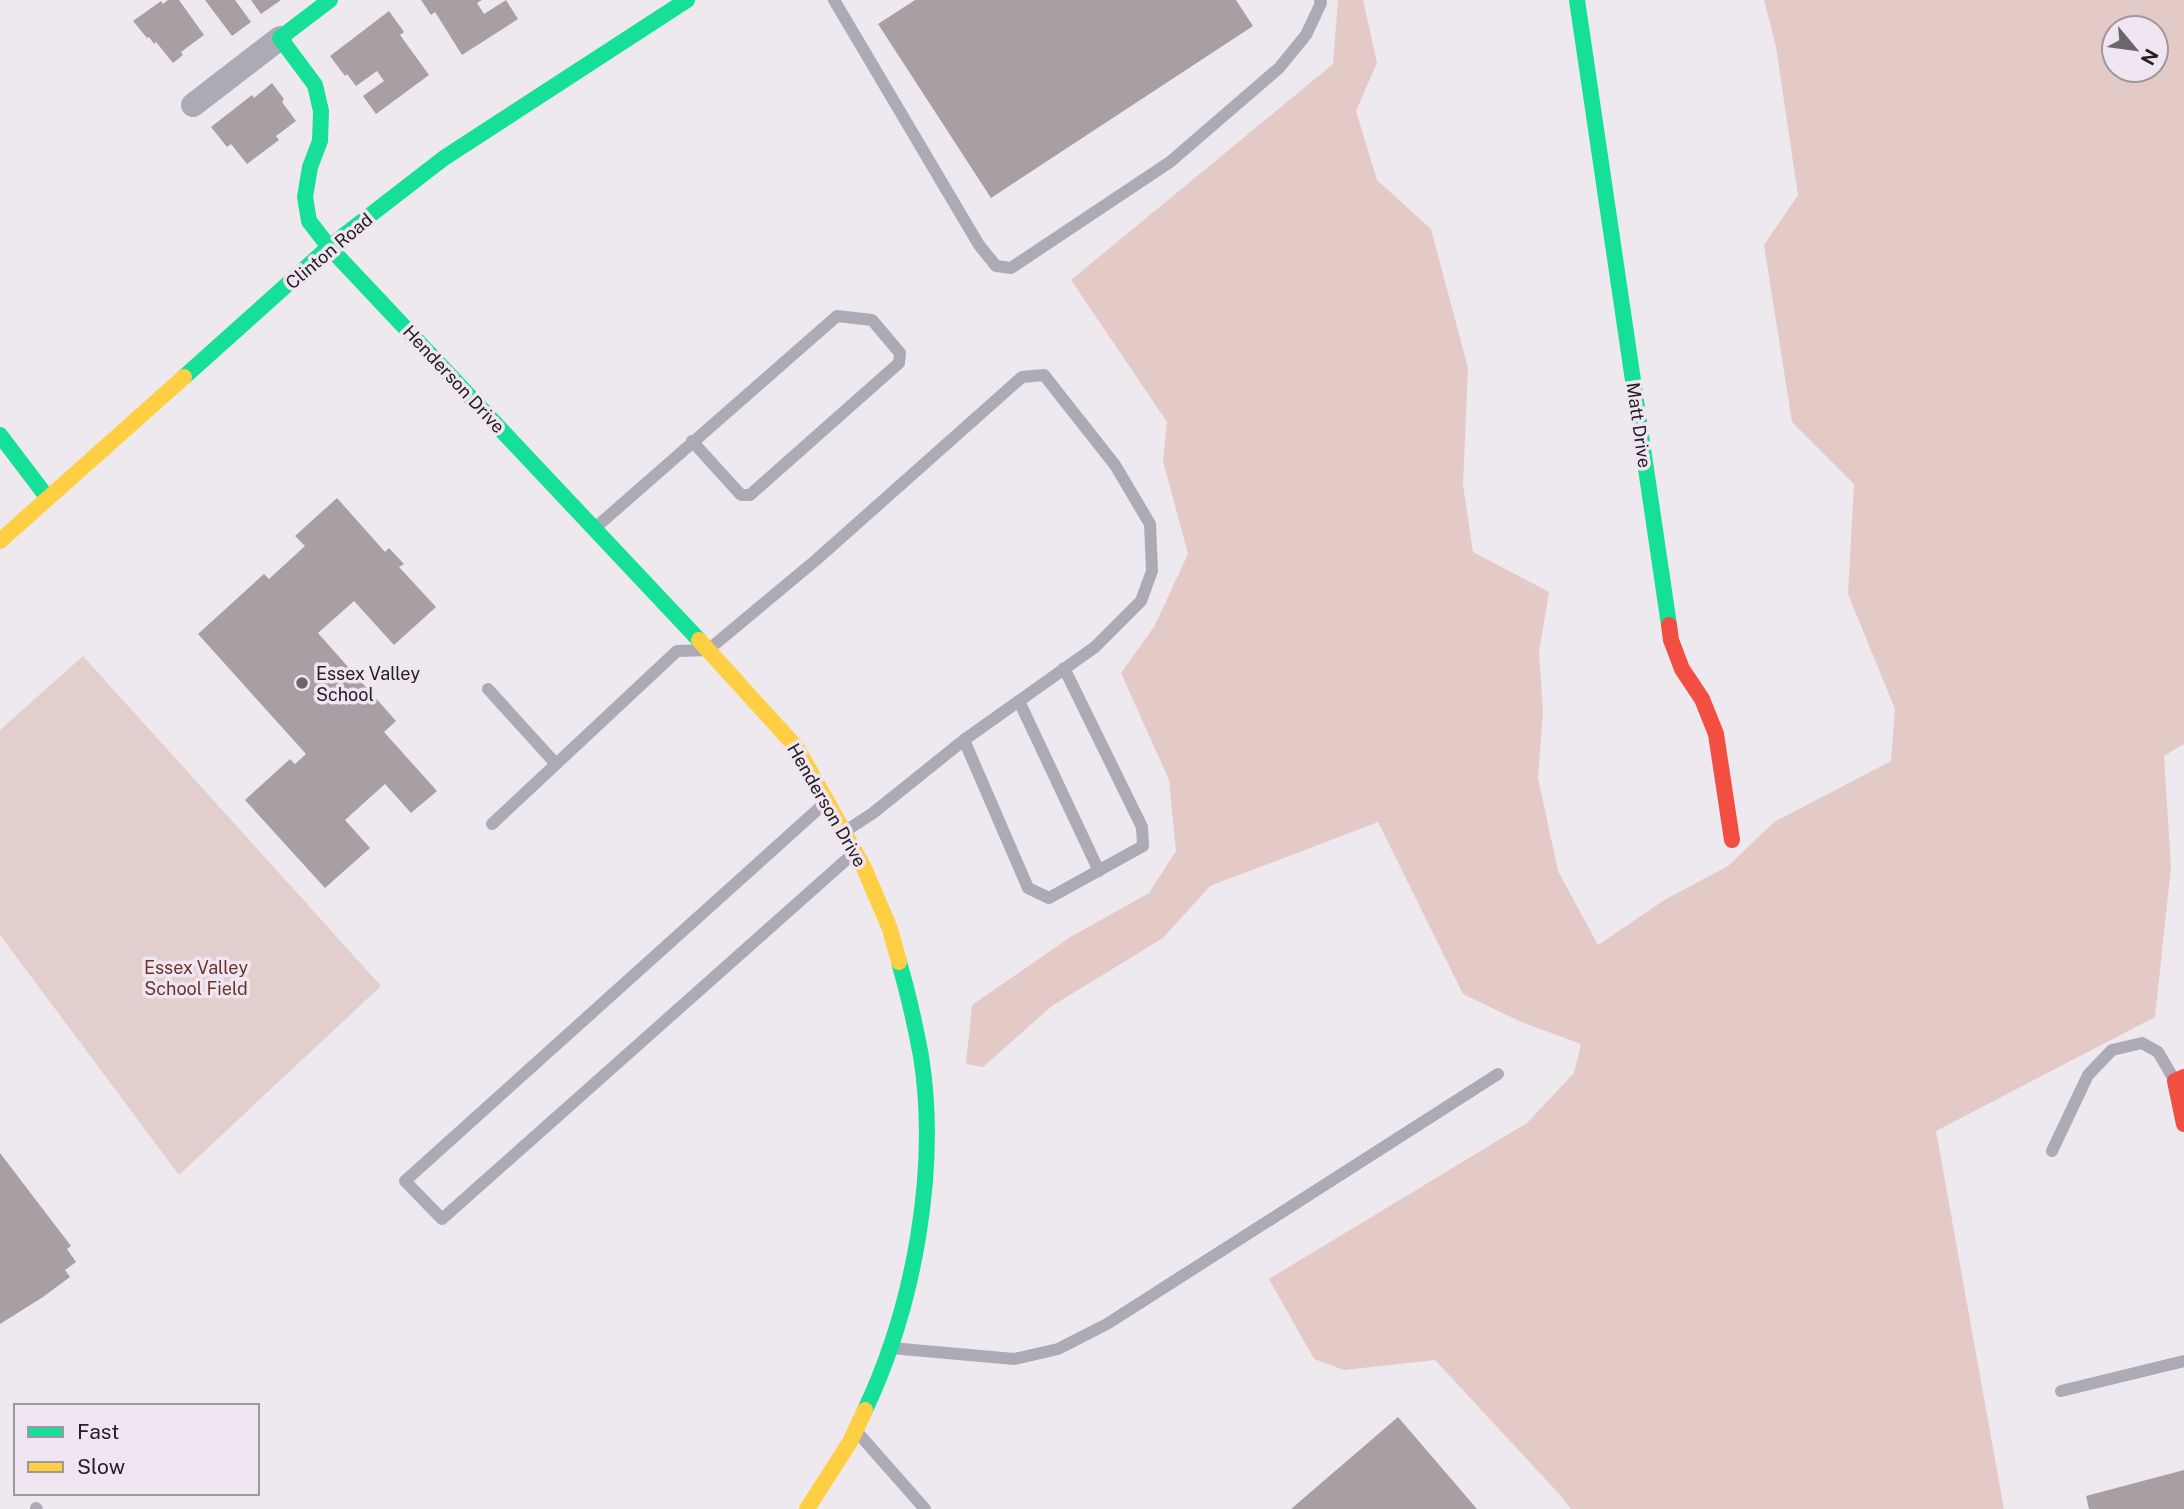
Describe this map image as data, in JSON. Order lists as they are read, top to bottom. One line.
{"streets":{"street":["Clinton Road","Henderson Drive","Matt Drive"]},"crossings":[["Clinton Road","Henderson Drive"]],"parks":["Essex Valley School Field"],"places":["Essex Valley School"],"legend":["Fast","Slow"],"north":"bottom right"}
